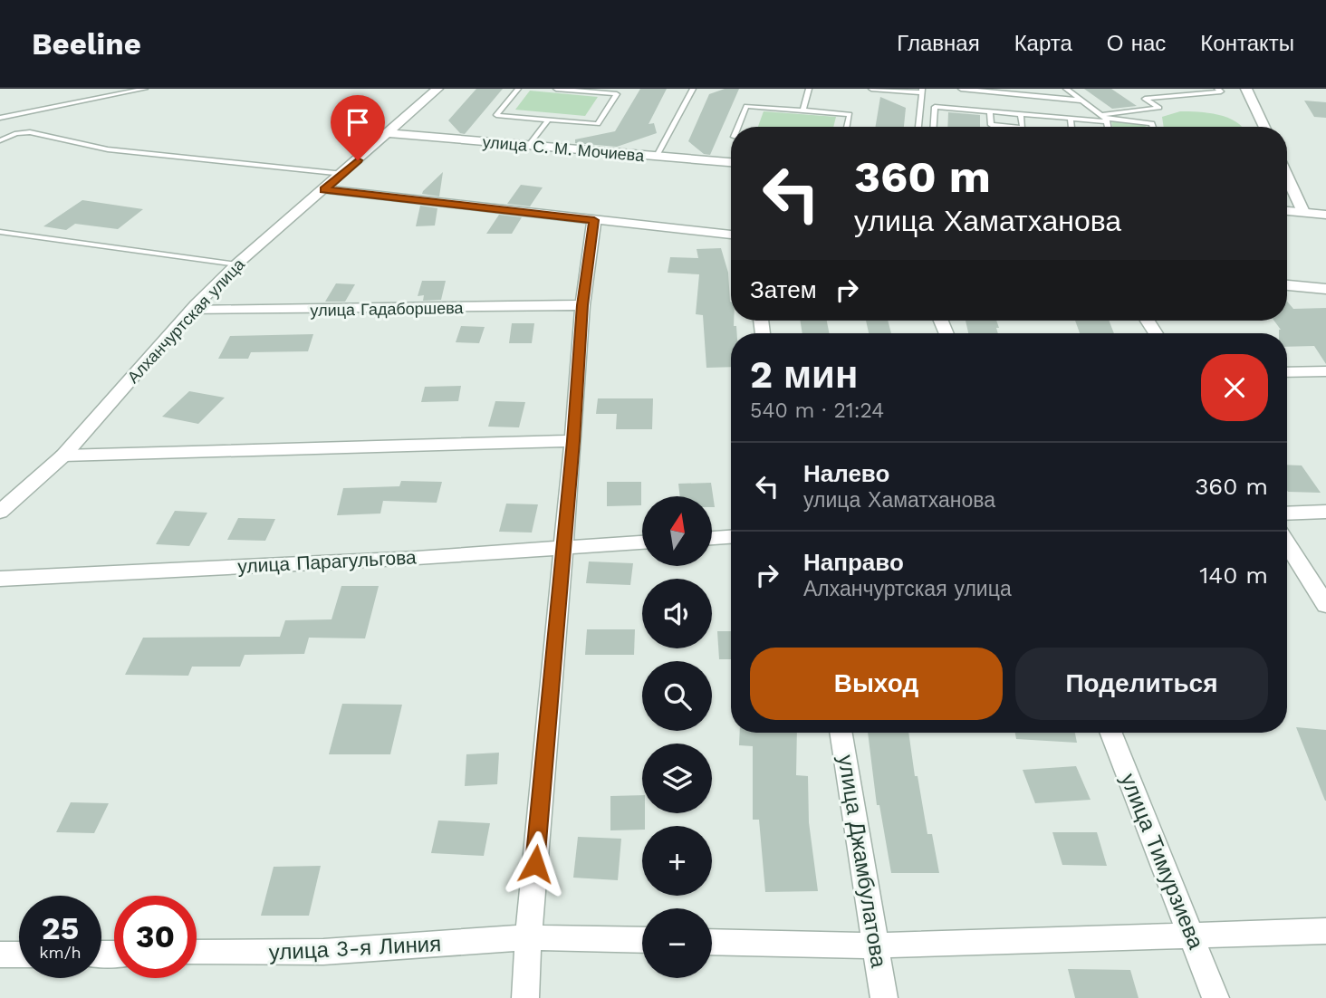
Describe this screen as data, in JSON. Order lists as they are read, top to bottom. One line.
{"streets":{"street":["улица С. М. Мочиева","улица Гадаборшева","Алханчуртская улица","улица Парагульгова","улица Джамбулатова","улица Тимурзиева","улица 3-я Линия"]},"crossings":[["улица С. М. Мочиева","Алханчуртская улица"],["улица Гадаборшева","Алханчуртская улица"]],"north":"top","page":{"header":"Beeline","nav":["Главная","Карта","О нас","Контакты"],"turn":["360 m","улица Хаматханова"],"then":"Затем","heading":["2 мин","540 m · 21:24"],"list":[{"name":"Налево","note":"улица Хаматханова","value":"360 m"},{"name":"Направо","note":"Алханчуртская улица","value":"140 m"}],"map_buttons":["+","−"],"buttons":["Выход","Поделиться"],"speed":"25 km/h","limit":"30"}}
